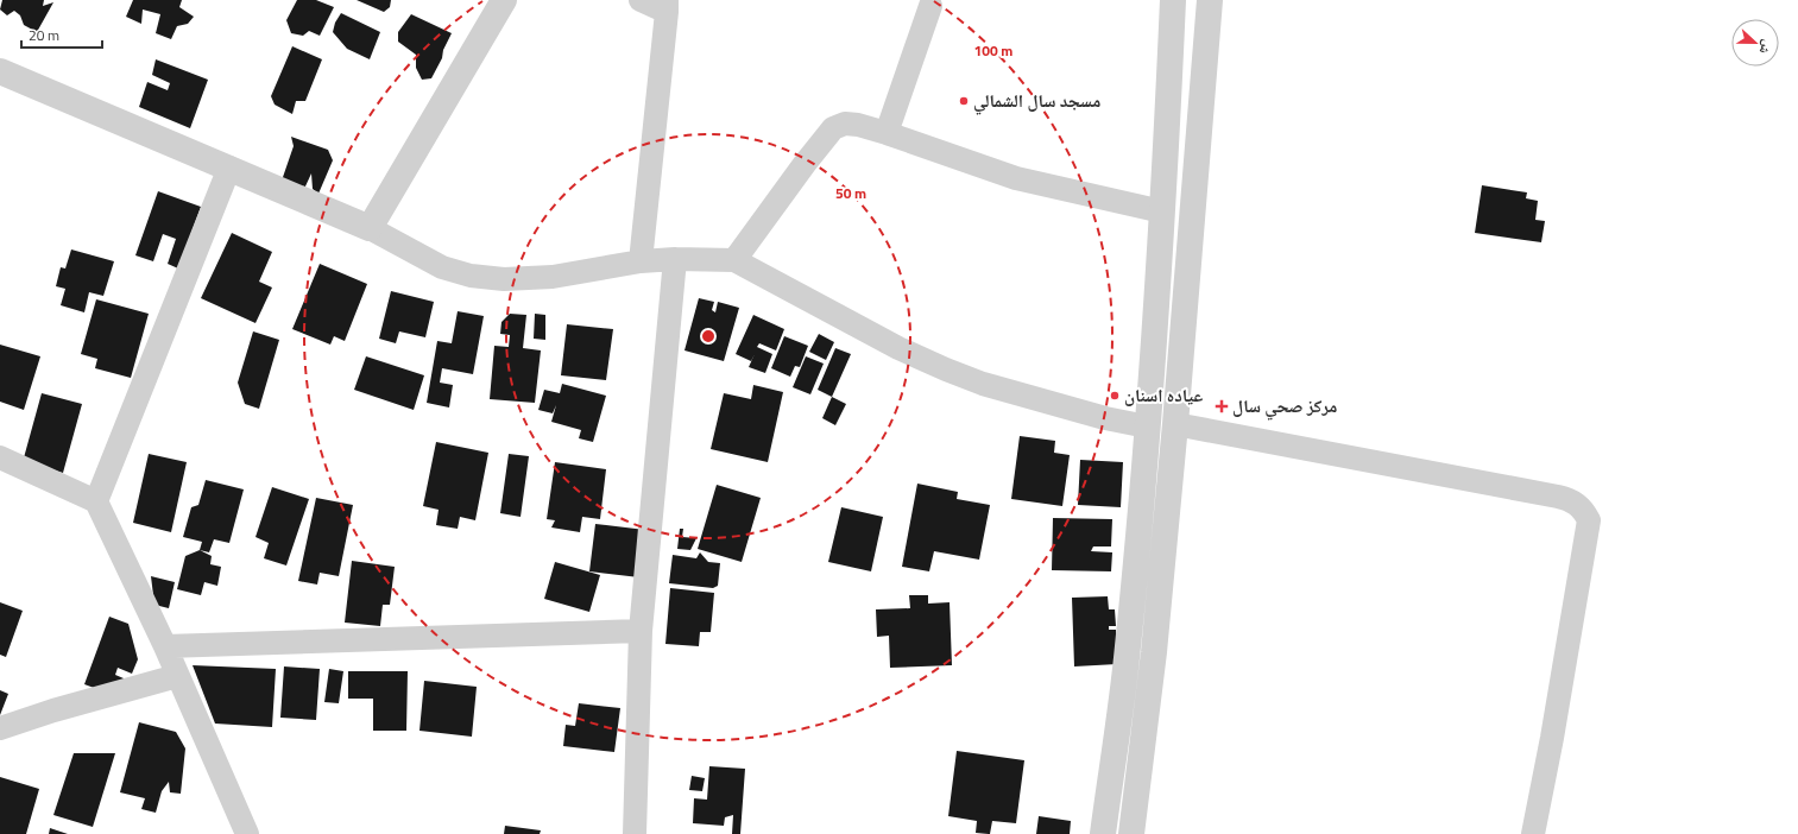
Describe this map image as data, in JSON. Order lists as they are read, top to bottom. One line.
{"places":{"other":["مسجد سال الشمالي","عياده اسنان"],"health":["مركز صحي سال"]},"scale_bar":"20 m","north":"right","rings":["100 m","50 m"]}
